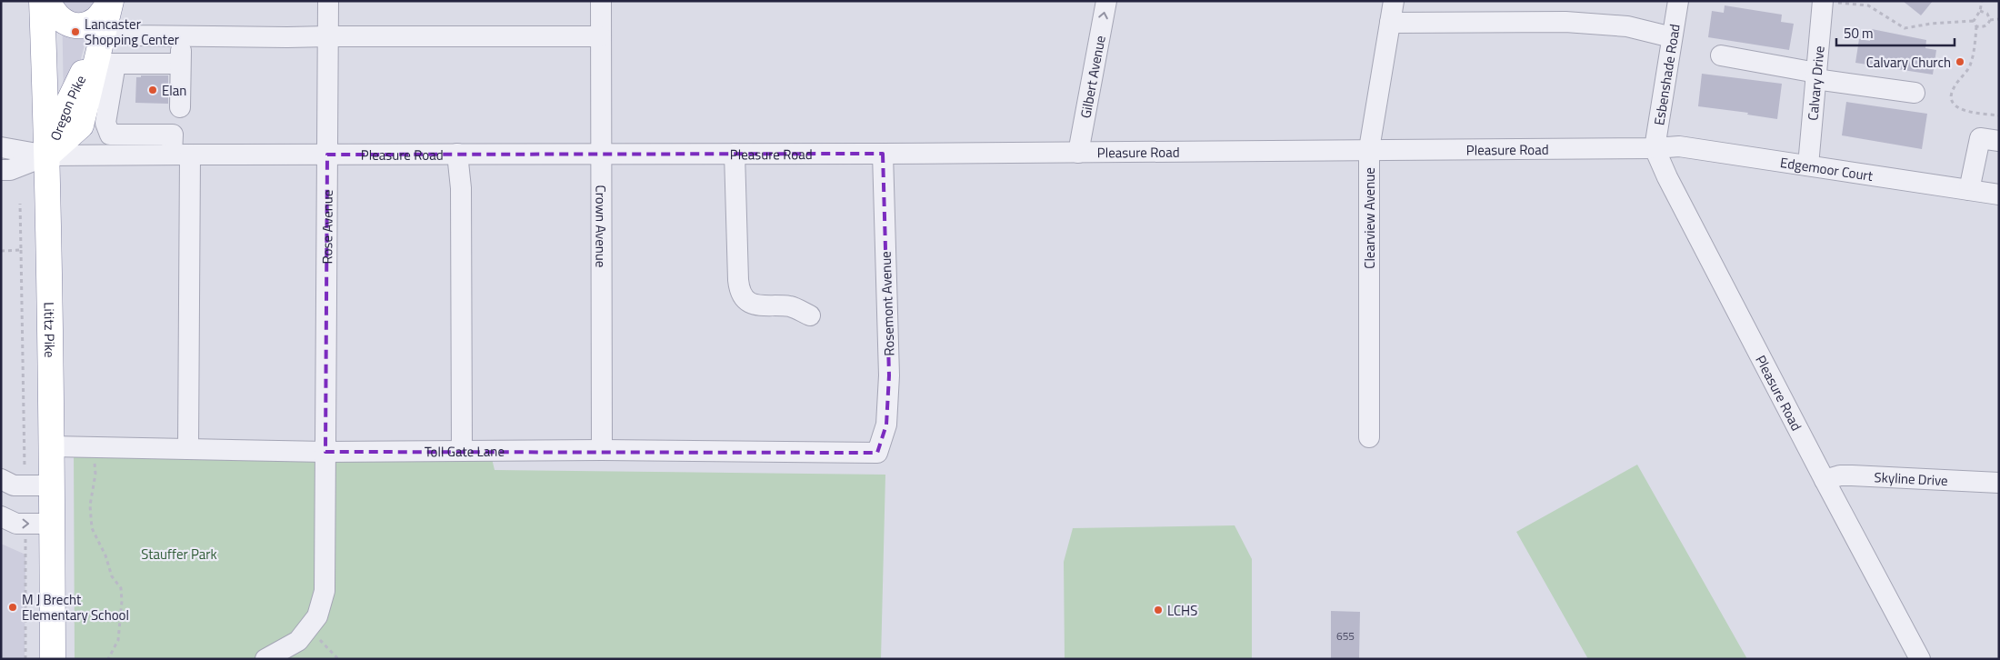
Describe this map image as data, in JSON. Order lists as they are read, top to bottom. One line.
{"streets":{"highway":["Oregon Pike","Lititz Pike"],"street":["Esbenshade Road","Gilbert Avenue","Calvary Drive","Pleasure Road","Edgemoor Court","Clearview Avenue","Crown Avenue","Rose Avenue","Rosemont Avenue","Toll Gate Lane","Skyline Drive"]},"crossings":[["Esbenshade Road","Pleasure Road"],["Esbenshade Road","Edgemoor Court"],["Gilbert Avenue","Pleasure Road"],["Calvary Drive","Edgemoor Court"],["Oregon Pike","Pleasure Road"],["Oregon Pike","Lititz Pike"],["Pleasure Road","Edgemoor Court"],["Pleasure Road","Clearview Avenue"],["Pleasure Road","Crown Avenue"],["Pleasure Road","Rose Avenue"],["Pleasure Road","Rosemont Avenue"],["Pleasure Road","Lititz Pike"],["Pleasure Road","Skyline Drive"],["Crown Avenue","Toll Gate Lane"],["Rose Avenue","Toll Gate Lane"],["Rosemont Avenue","Toll Gate Lane"],["Lititz Pike","Toll Gate Lane"]],"one_way":["Gilbert Avenue"],"parks":["Stauffer Park"],"places":["Lancaster Shopping Center","Calvary Church","Elan","M J Brecht Elementary School","LCHS"],"house_numbers":["655"],"scale_bar":"50 m"}
